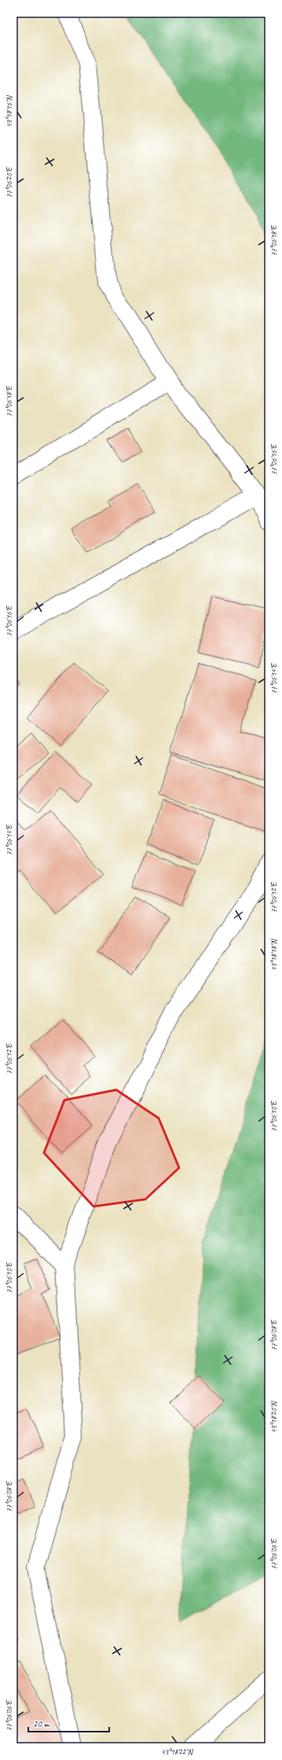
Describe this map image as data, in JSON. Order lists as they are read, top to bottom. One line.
{"scale_bar":"20 m","coordinates":["43°18'16\"N","77°06'20\"E","77°06'18\"E","77°06'16\"E","77°06'14\"E","77°06'12\"E","43°18'18\"N","77°06'10\"E","77°06'08\"E","43°18'20\"N","77°06'06\"E","43°18'22\"N"]}
